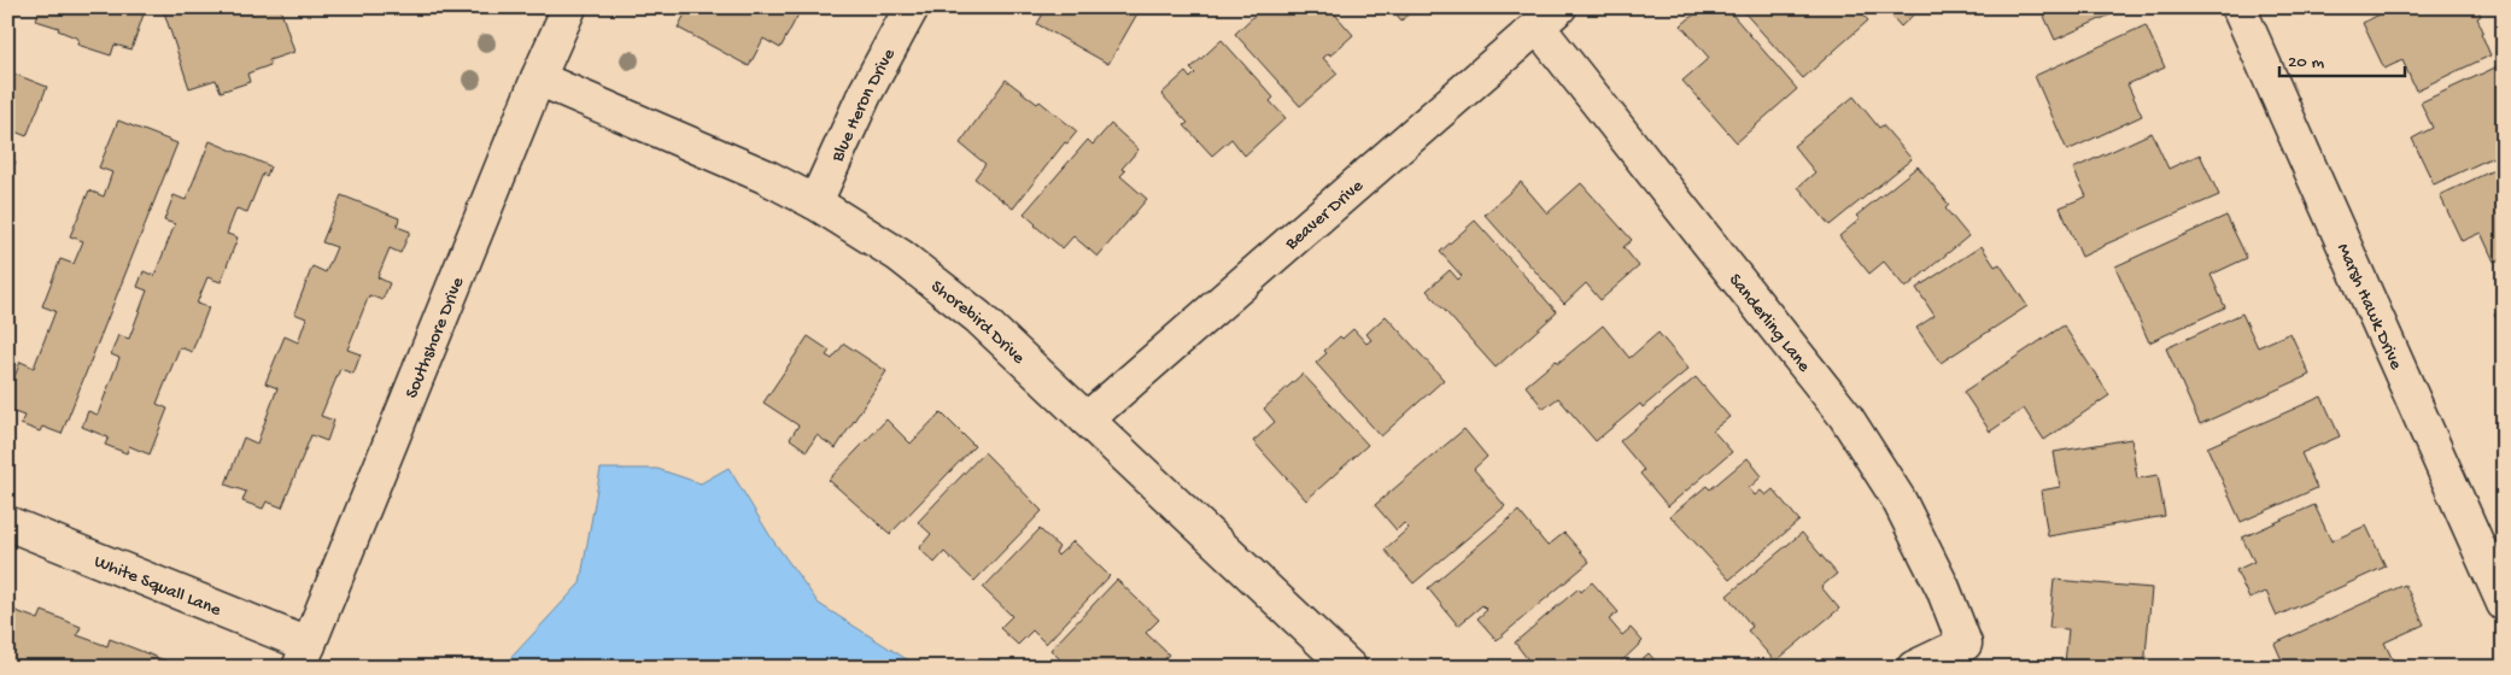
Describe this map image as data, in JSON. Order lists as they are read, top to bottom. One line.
{"streets":{"street":["Blue Heron Drive","Beaver Drive","Marsh Hawk Drive","Shorebird Drive","Sanderling Lane","Southshore Drive","White Squall Lane"]},"crossings":[["Blue Heron Drive","Shorebird Drive"],["Beaver Drive","Shorebird Drive"],["Beaver Drive","Sanderling Lane"],["Shorebird Drive","Southshore Drive"],["Southshore Drive","White Squall Lane"]],"scale_bar":"20 m"}
